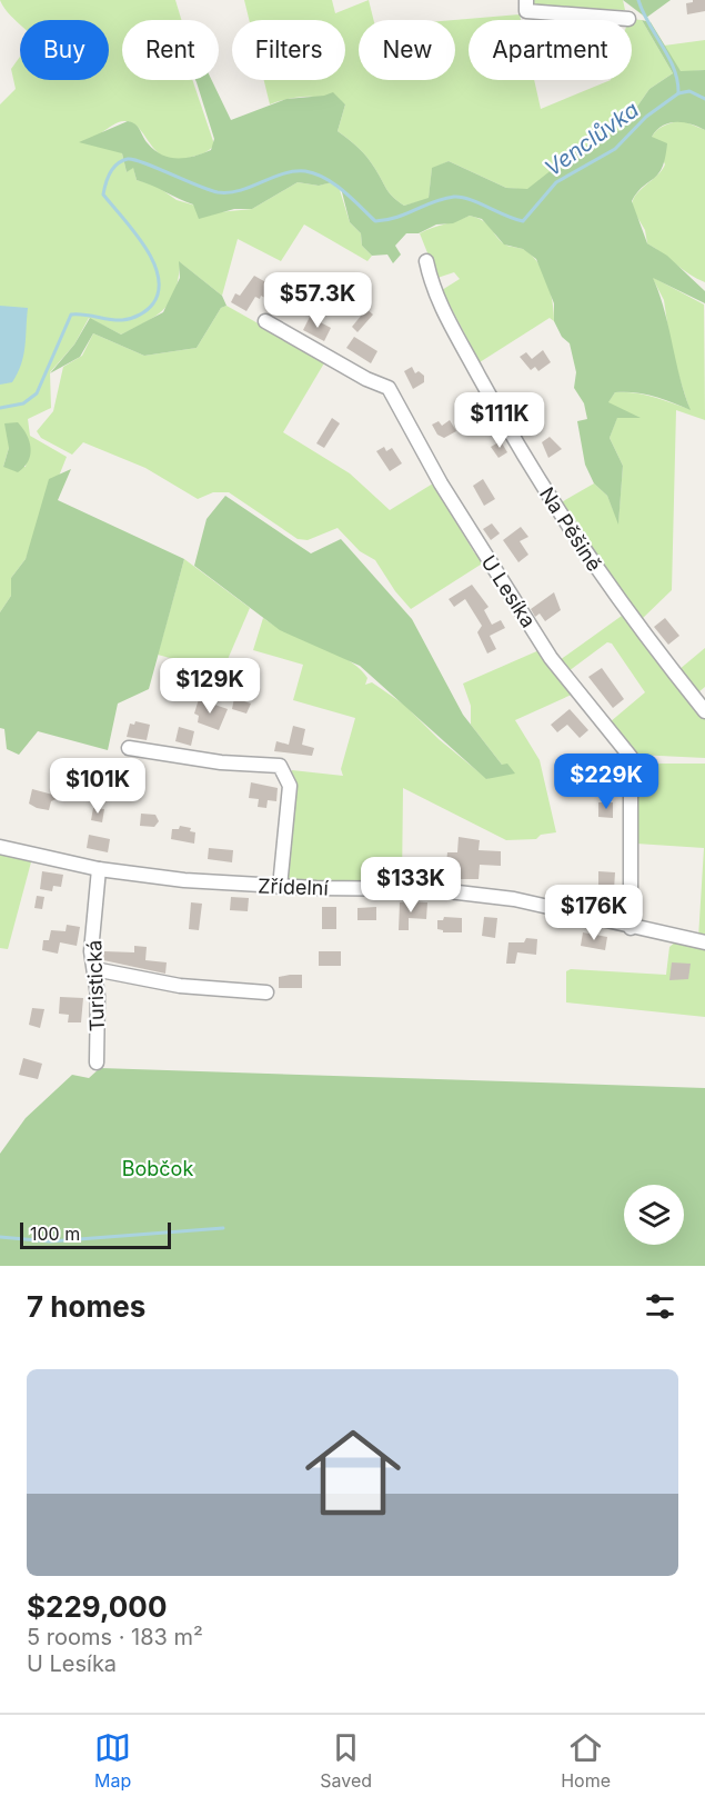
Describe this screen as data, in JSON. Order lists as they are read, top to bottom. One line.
{"streets":{"street":["Na Pěšině","U Lesíka","Zřídelní","Turistická"]},"crossings":[["U Lesíka","Zřídelní"],["Zřídelní","Turistická"]],"water":["Venclůvka"],"parks":["Bobčok"],"scale_bar":"100 m","page":{"chip":["Buy","Rent","Filters","New","Apartment"],"price":["$57.3K","$111K","$129K","$229K","$101K","$133K","$176K"],"scale":"100 m","heading":"7 homes","list":[{"name":"$229,000","note":"5 rooms · 183 m² · U Lesíka"}],"tabs":["Map","Saved","Home"]}}
